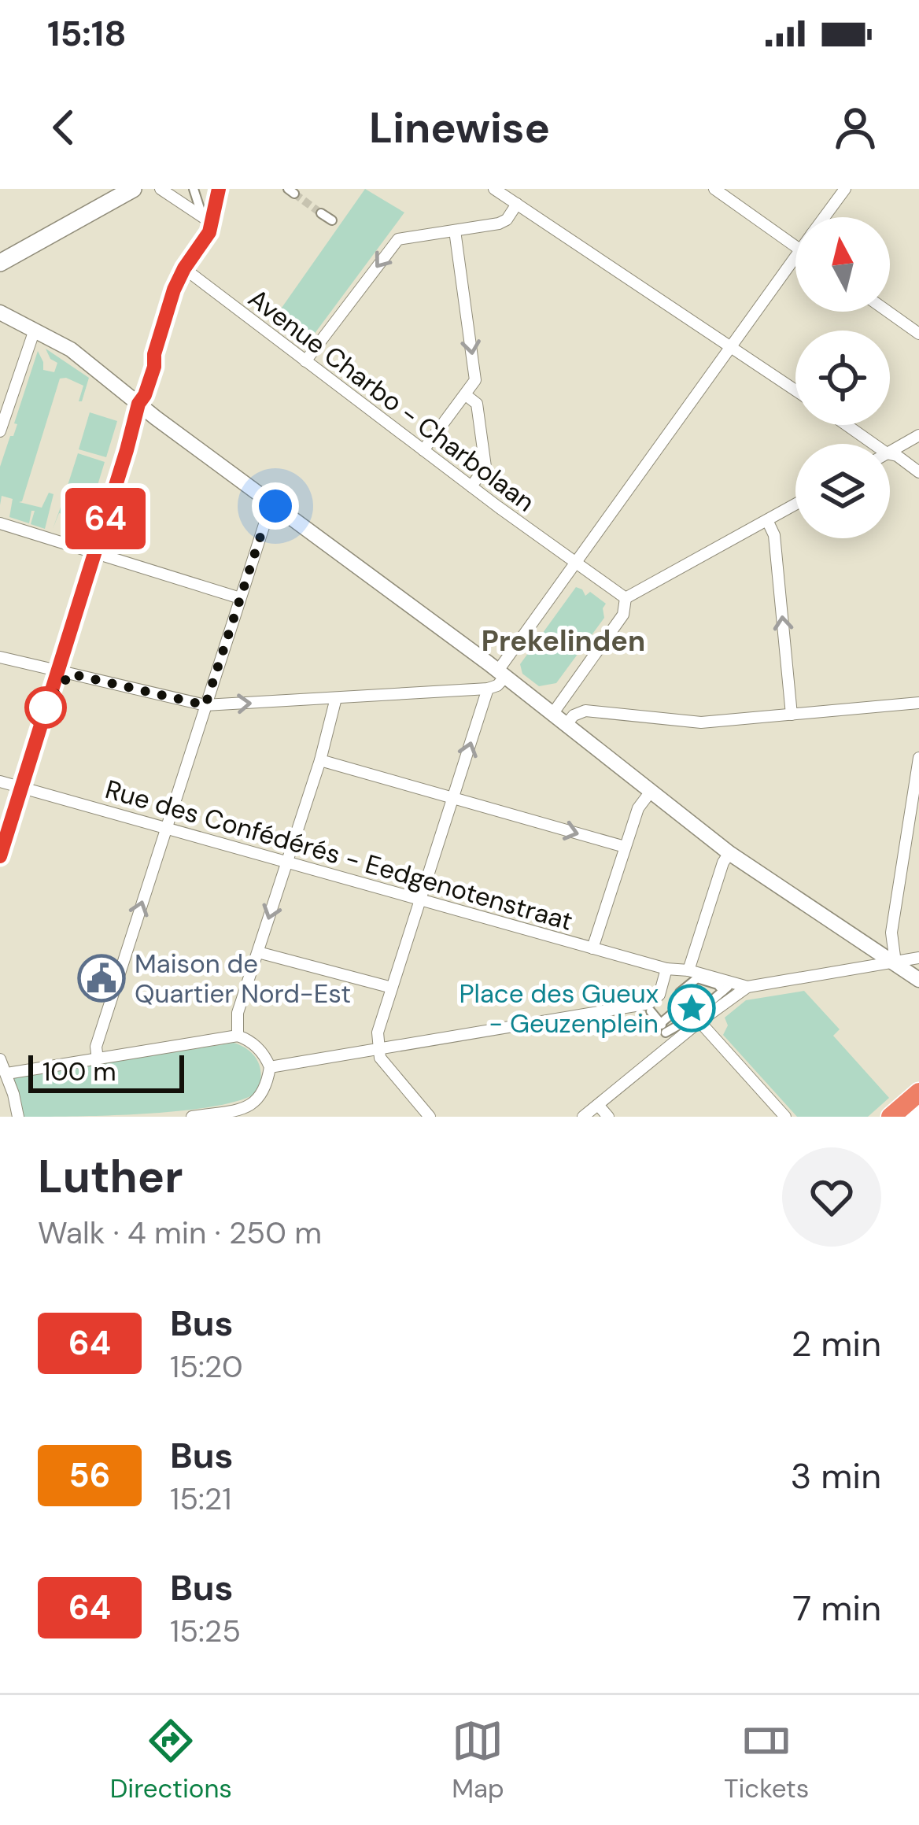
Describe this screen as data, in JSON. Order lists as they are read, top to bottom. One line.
{"streets":{"street":["Avenue Charbo - Charbolaan","Rue des Confédérés - Eedgenotenstraat"]},"districts":["Prekelinden"],"places":{"public building":["Maison de Quartier Nord-Est"],"place":["Place des Gueux - Geuzenplein"]},"lines":["bus line 64"],"scale_bar":"100 m","north":"top","page":{"status":"15:18","header":"Linewise","on_map":"64","scale":"100 m","heading":["Luther","Walk · 4 min · 250 m"],"list":[{"mark":"64","name":"Bus","note":"15:20","value":"2 min"},{"mark":"56","name":"Bus","note":"15:21","value":"3 min"},{"mark":"64","name":"Bus","note":"15:25","value":"7 min"}],"tabs":["Directions","Map","Tickets"]}}
